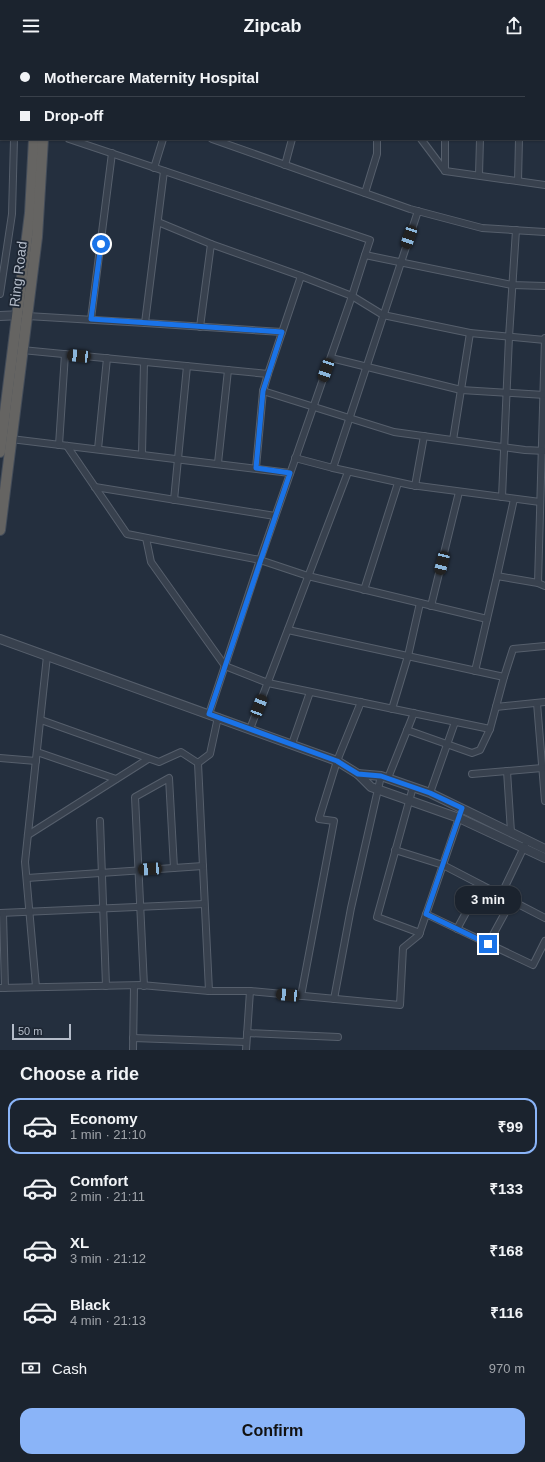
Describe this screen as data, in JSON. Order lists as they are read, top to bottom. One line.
{"streets":{"highway":["Ring Road"]},"scale_bar":"50 m","page":{"header":"Zipcab","banner":["Mothercare Maternity Hospital","Drop-off"],"bubble":"3 min","scale":"50 m","heading":"Choose a ride","list":[{"name":"Economy","note":"1 min · 21:10","value":"₹99"},{"name":"Comfort","note":"2 min · 21:11","value":"₹133"},{"name":"XL","note":"3 min · 21:12","value":"₹168"},{"name":"Black","note":"4 min · 21:13","value":"₹116"}],"pay":["Cash","970 m"],"buttons":"Confirm"}}
